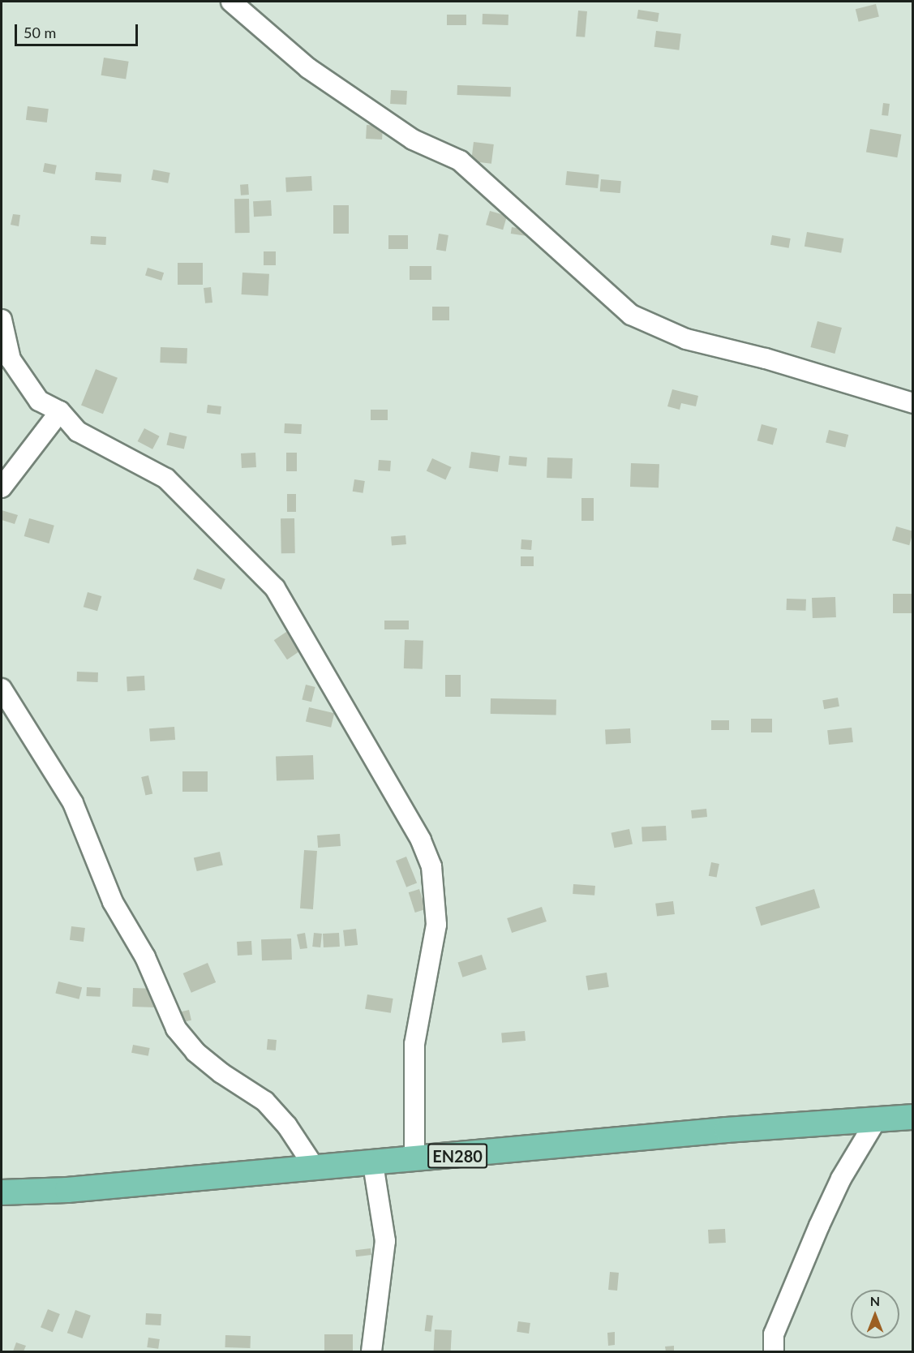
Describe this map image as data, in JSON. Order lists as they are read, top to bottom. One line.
{"streets":{"main road":["EN280"]},"scale_bar":"50 m","north":"top"}
